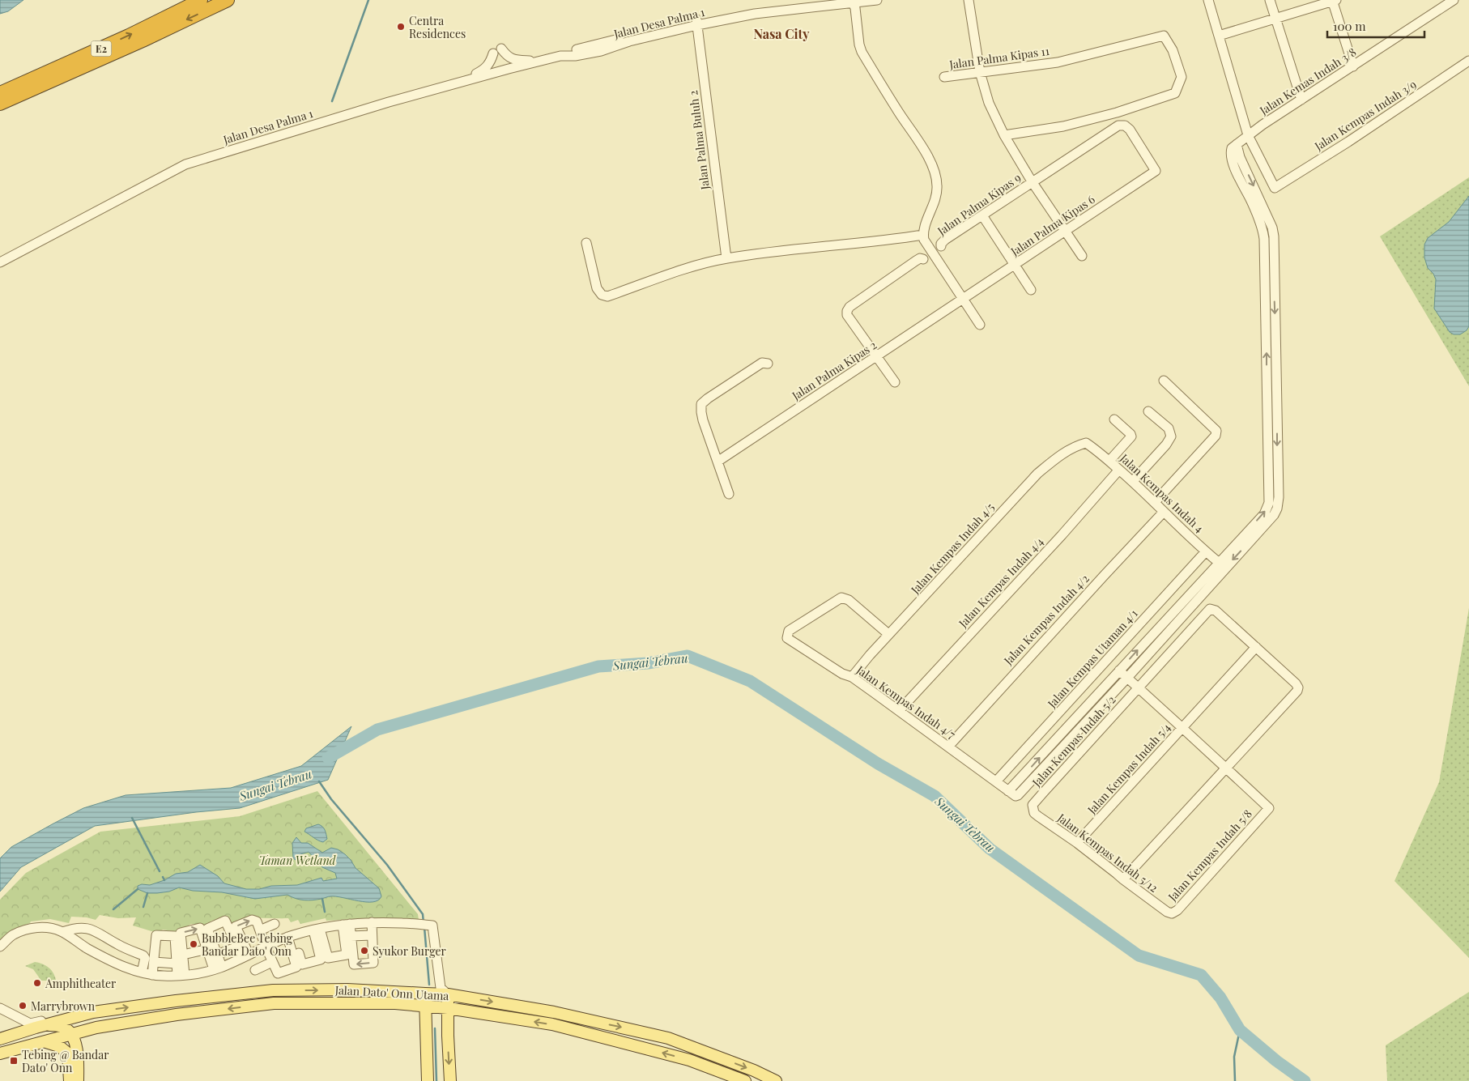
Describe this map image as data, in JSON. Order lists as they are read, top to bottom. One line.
{"streets":{"highway":["E2"],"main road":["Jalan Dato' Onn Utama"],"street":["Jalan Desa Palma 1","Jalan Palma Kipas 11","Jalan Kemas Indah 3/8","Jalan Kempas Indah 3/9","Jalan Palma Buluh 2","Jalan Palma Kipas 9","Jalan Palma Kipas 6","Jalan Palma Kipas 2","Jalan Kempas Indah 4","Jalan Kempas Indah 4/5","Jalan Kempas Indah 4/4","Jalan Kempas Indah 4/2","Jalan Kempas Utaman 4/1","Jalan Kempas Indah 4/7","Jalan Kempas Indah 5/2","Jalan Kempas Indah 5/4","Jalan Kempas Indah 5/12","Jalan Kempas Indah 5/8"]},"crossings":[["Jalan Desa Palma 1","Jalan Palma Buluh 2"],["Jalan Kemas Indah 3/8","Jalan Kempas Indah 3/9"],["Jalan Palma Kipas 9","Jalan Palma Kipas 6"],["Jalan Palma Kipas 6","Jalan Palma Kipas 2"],["Jalan Kempas Indah 4","Jalan Kempas Indah 4/5"],["Jalan Kempas Indah 4","Jalan Kempas Indah 4/4"],["Jalan Kempas Indah 4","Jalan Kempas Indah 4/2"],["Jalan Kempas Indah 4","Jalan Kempas Utaman 4/1"],["Jalan Kempas Indah 4/5","Jalan Kempas Indah 4/7"],["Jalan Kempas Indah 4/4","Jalan Kempas Indah 4/7"],["Jalan Kempas Indah 4/2","Jalan Kempas Indah 4/7"],["Jalan Kempas Utaman 4/1","Jalan Kempas Indah 4/7"],["Jalan Kempas Indah 5/2","Jalan Kempas Indah 5/12"],["Jalan Kempas Indah 5/4","Jalan Kempas Indah 5/12"],["Jalan Kempas Indah 5/12","Jalan Kempas Indah 5/8"]],"districts":["Nasa City"],"water":["Sungai Tebrau"],"parks":["Taman Wetland"],"places":{"other":["Centra Residences","BubbleBee Tebing Bandar Dato' Onn","Syukor Burger","Amphitheater","Marrybrown"],"transit":["Tebing @ Bandar Dato' Onn"]},"scale_bar":"100 m"}
